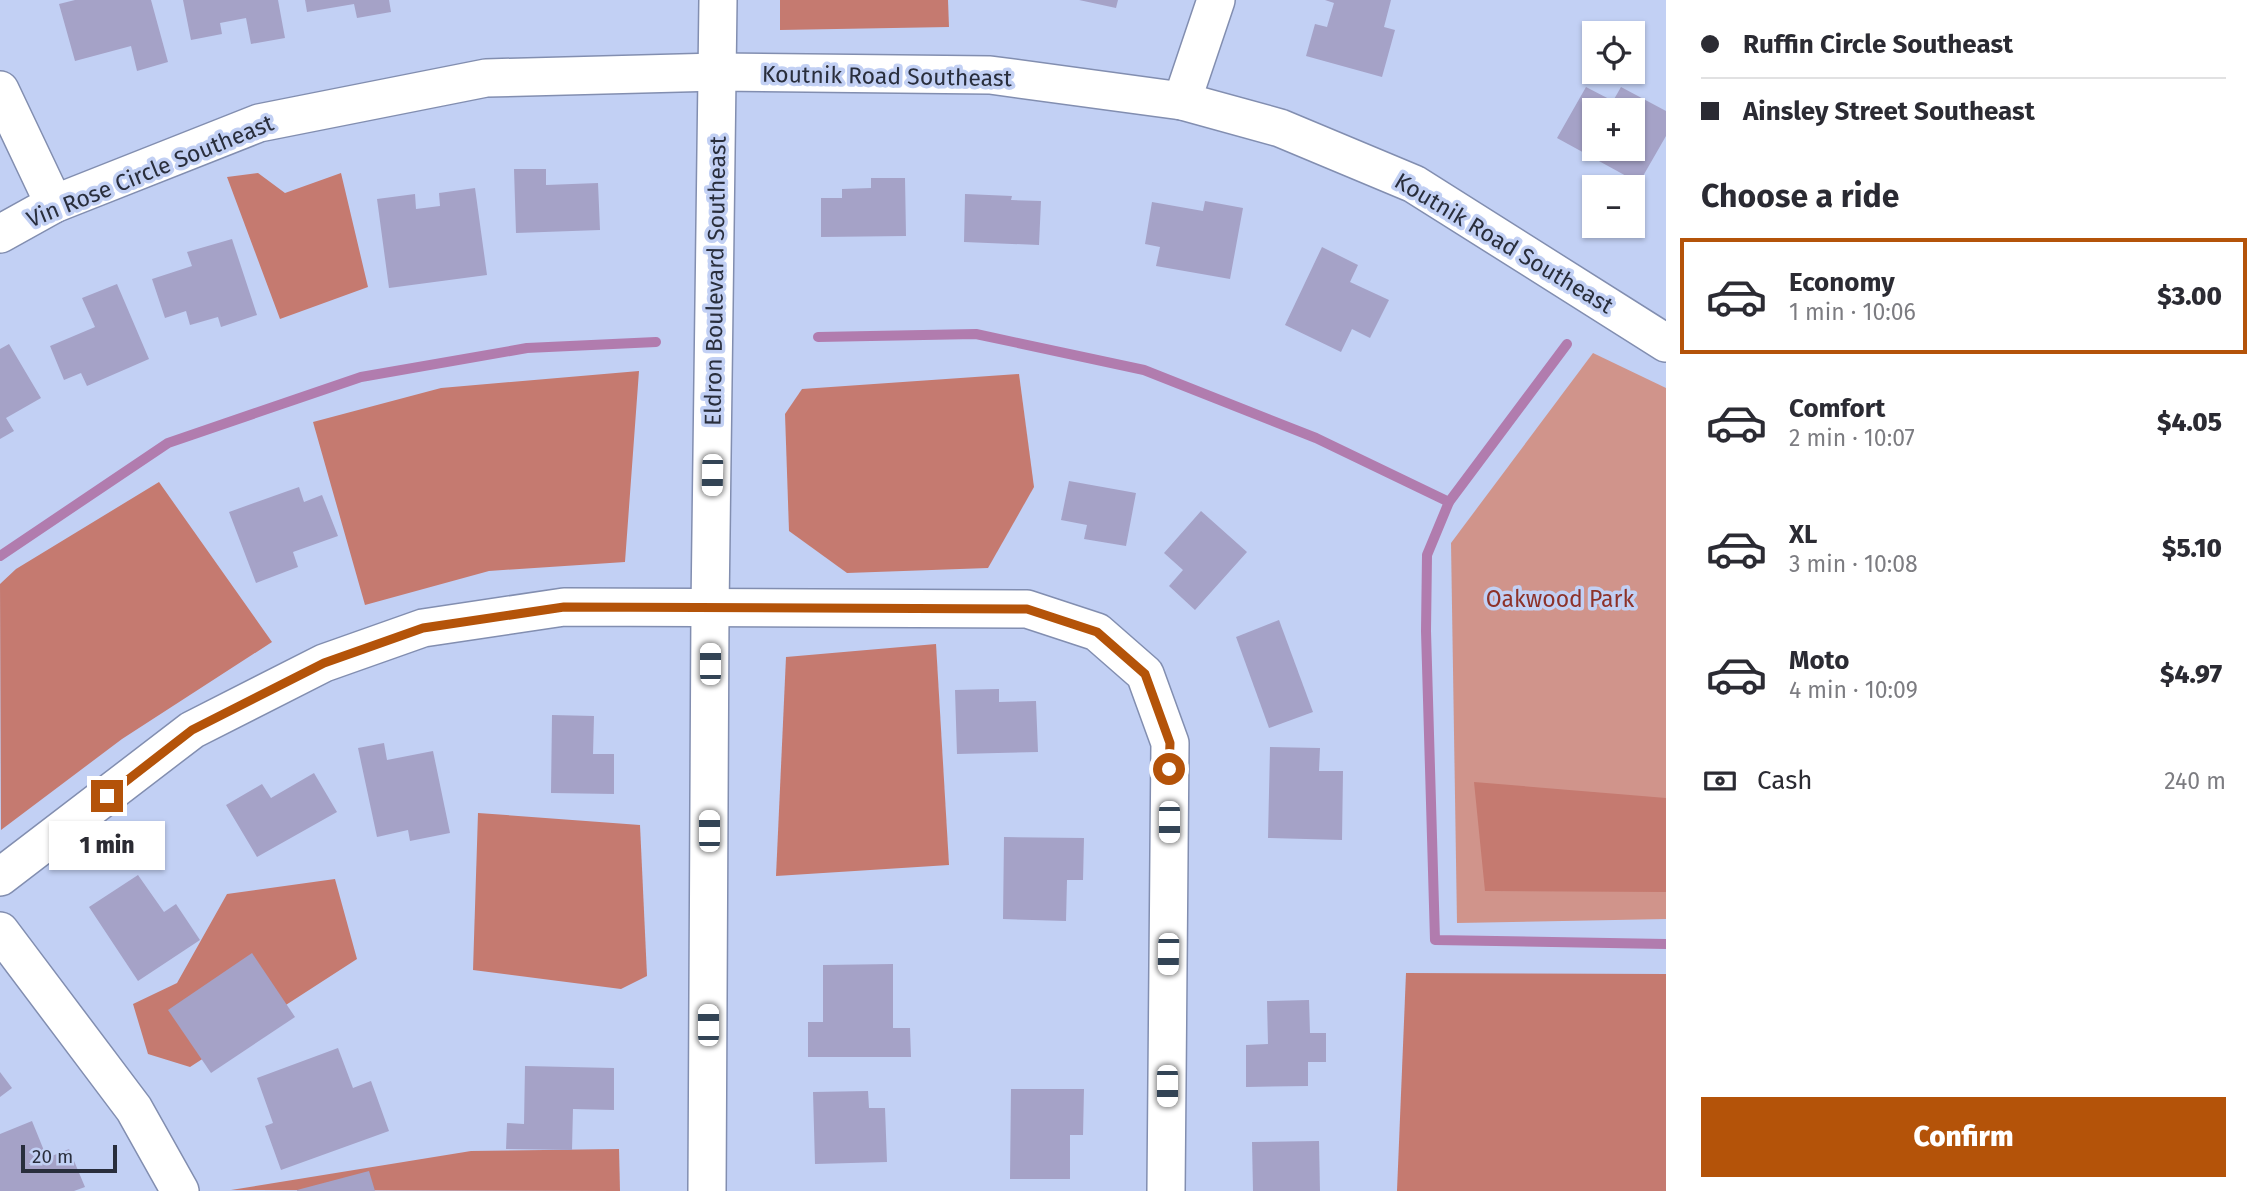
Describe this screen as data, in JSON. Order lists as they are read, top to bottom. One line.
{"streets":{"street":["Koutnik Road Southeast","Vin Rose Circle Southeast","Eldron Boulevard Southeast"]},"crossings":[["Koutnik Road Southeast","Vin Rose Circle Southeast"],["Koutnik Road Southeast","Eldron Boulevard Southeast"],["Vin Rose Circle Southeast","Eldron Boulevard Southeast"]],"parks":["Oakwood Park"],"scale_bar":"20 m","page":{"banner":["Ruffin Circle Southeast","Ainsley Street Southeast"],"map_buttons":["+","−"],"heading":"Choose a ride","list":[{"name":"Economy","note":"1 min · 10:06","value":"$3.00"},{"name":"Comfort","note":"2 min · 10:07","value":"$4.05"},{"name":"XL","note":"3 min · 10:08","value":"$5.10"},{"name":"Moto","note":"4 min · 10:09","value":"$4.97"}],"pay":["Cash","240 m"],"bubble":"1 min","buttons":"Confirm","scale":"20 m"}}
